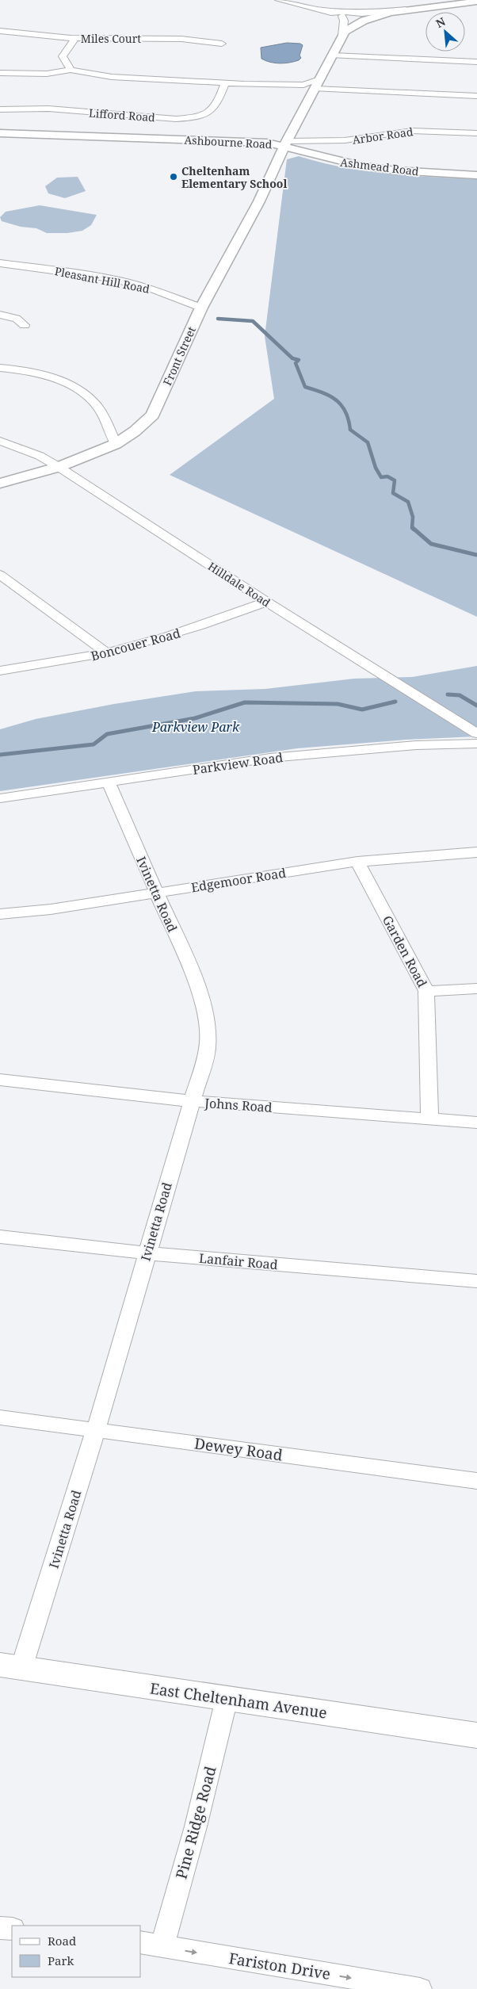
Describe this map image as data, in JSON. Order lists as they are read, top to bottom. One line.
{"streets":{"highway":["East Cheltenham Avenue"],"street":["Miles Court","Lifford Road","Arbor Road","Ashbourne Road","Ashmead Road","Pleasant Hill Road","Front Street","Hilldale Road","Boncouer Road","Parkview Road","Edgemoor Road","Ivinetta Road","Garden Road","Johns Road","Lanfair Road","Dewey Road","Pine Ridge Road","Fariston Drive"]},"crossings":[["Arbor Road","Ashbourne Road"],["Arbor Road","Ashmead Road"],["Arbor Road","Front Street"],["Ashbourne Road","Ashmead Road"],["Ashbourne Road","Front Street"],["Ashmead Road","Front Street"],["Pleasant Hill Road","Front Street"],["Front Street","Hilldale Road"],["Hilldale Road","Boncouer Road"],["Parkview Road","Ivinetta Road"],["Edgemoor Road","Ivinetta Road"],["Edgemoor Road","Garden Road"],["Ivinetta Road","Johns Road"],["Ivinetta Road","Lanfair Road"],["Ivinetta Road","Dewey Road"],["Ivinetta Road","East Cheltenham Avenue"],["Garden Road","Johns Road"],["East Cheltenham Avenue","Pine Ridge Road"],["Pine Ridge Road","Fariston Drive"]],"one_way":["Fariston Drive"],"parks":["Parkview Park"],"places":["Cheltenham Elementary School"],"legend":["Road","Park"],"north":"top left"}
